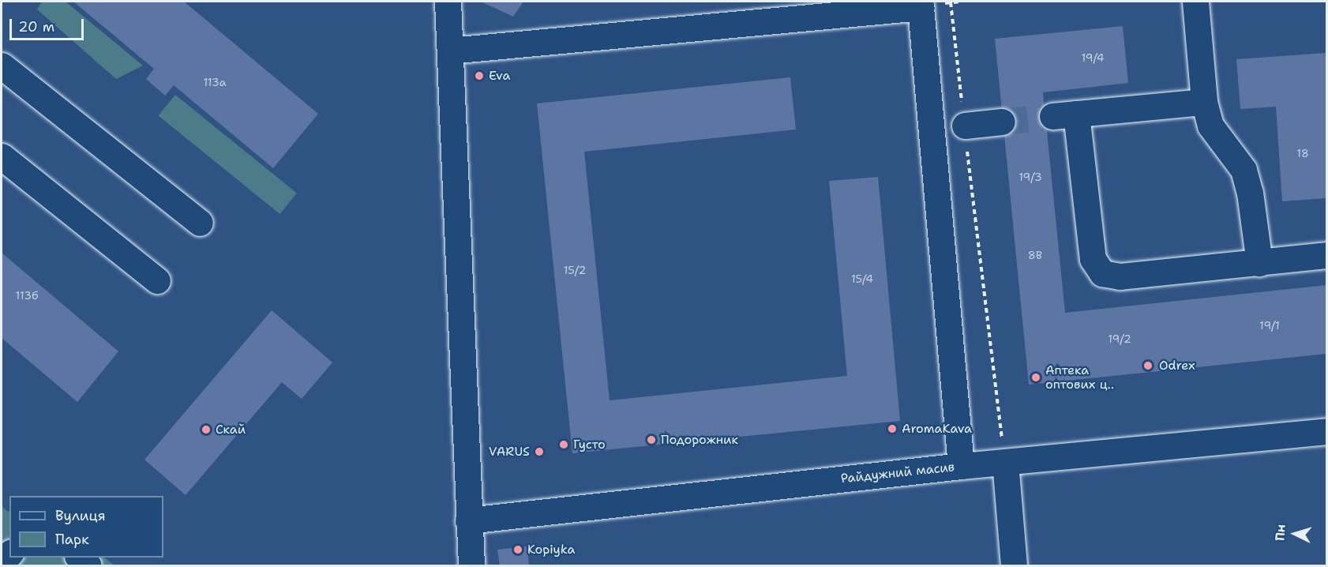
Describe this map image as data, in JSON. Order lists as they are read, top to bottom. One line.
{"streets":{"street":["Райдужний масив"]},"places":["Eva","Odrex","Аптека оптових ц‥","AromaKava","Скай","Подорожник","Густо","VARUS","Kopiyka"],"house_numbers":["19/4","113а","18","19/3","8В","15/2","15/4","113б","19/1","19/2"],"legend":["Вулиця","Парк"],"scale_bar":"20 m","north":"left"}
